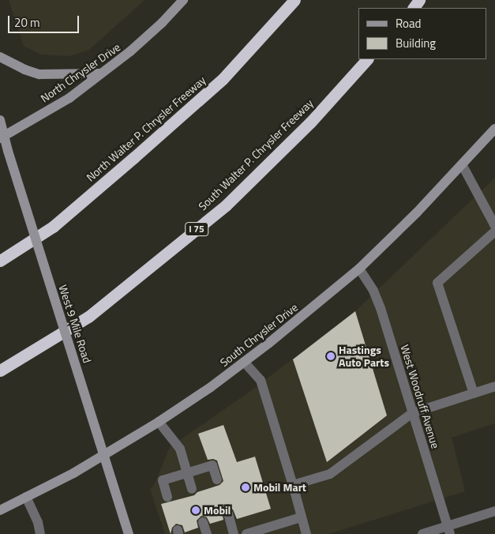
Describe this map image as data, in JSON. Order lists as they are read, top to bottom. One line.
{"streets":{"highway":["North Walter P. Chrysler Freeway","South Walter P. Chrysler Freeway","I 75"],"main road":["North Chrysler Drive","West 9 Mile Road","South Chrysler Drive"],"street":["West Woodruff Avenue"]},"crossings":[["North Chrysler Drive","West 9 Mile Road"],["West 9 Mile Road","South Chrysler Drive"],["South Chrysler Drive","West Woodruff Avenue"]],"places":["Hastings Auto Parts","Mobil Mart","Mobil"],"legend":["Road","Building"],"scale_bar":"20 m"}
